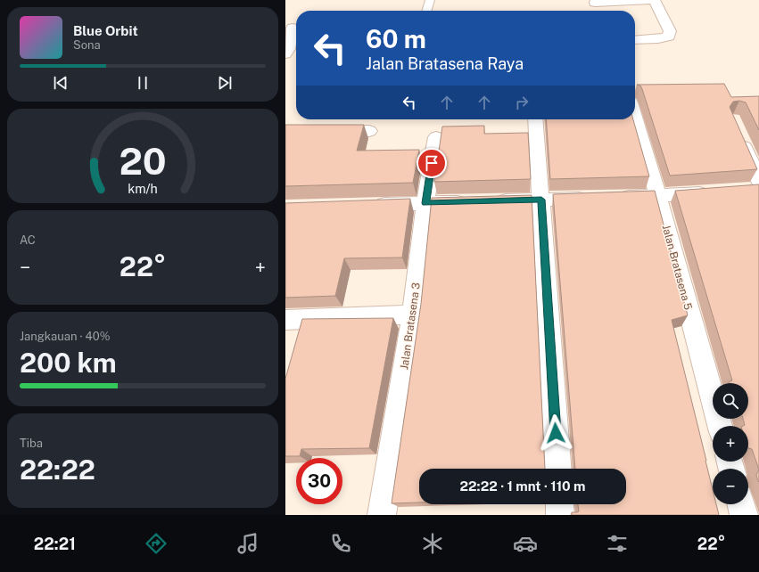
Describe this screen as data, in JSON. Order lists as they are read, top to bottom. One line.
{"streets":{"street":["Jalan Bratasena 5","Jalan Bratasena 3"]},"page":{"turn":["60 m","Jalan Bratasena Raya"],"song":["Blue Orbit","Sona"],"tile":["AC",["Jangkauan · 40%","200 km"],["Tiba","22:22"]],"heat":["−","22°","+"],"map_buttons":["+","−"],"limit":"30","trip":"22:22 · 1 mnt · 110 m","tabs":["22:21","22°"],"gauge":["20","km/h"]}}
